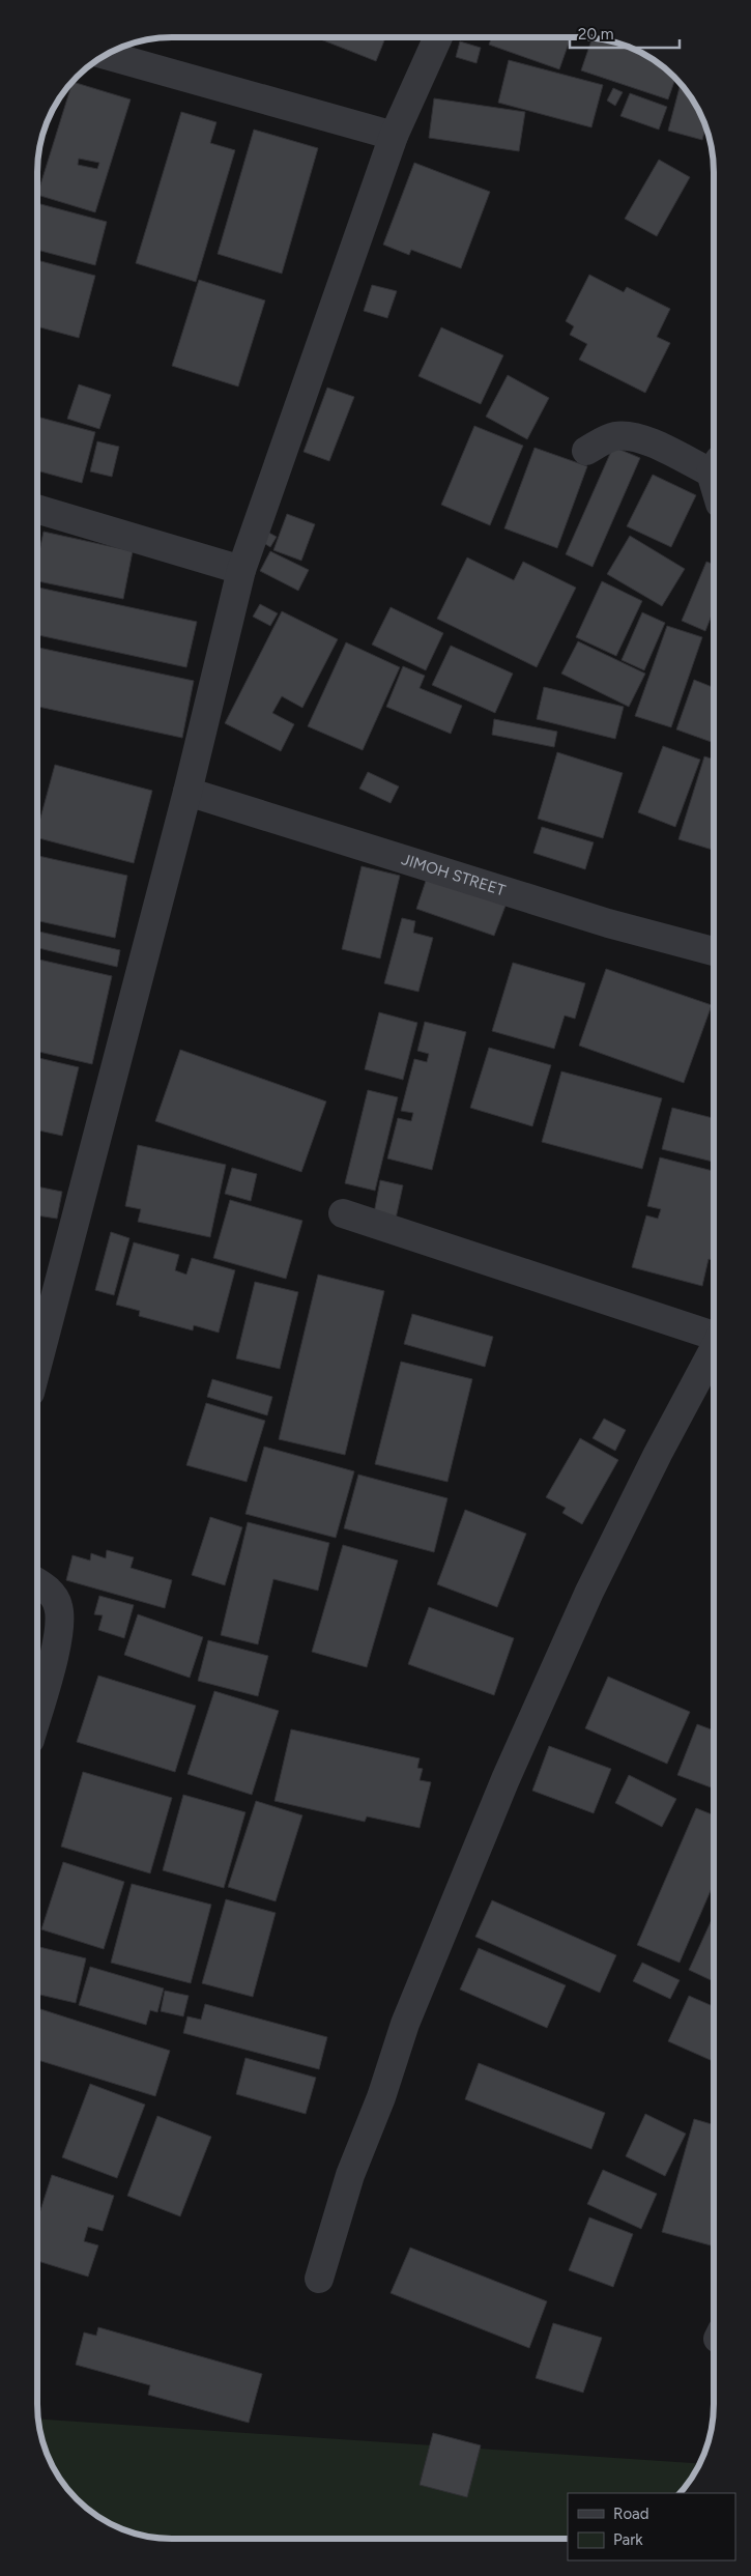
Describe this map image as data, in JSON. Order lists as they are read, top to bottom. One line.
{"streets":{"street":["JIMOH STREET"]},"legend":["Road","Park"],"scale_bar":"20 m"}
